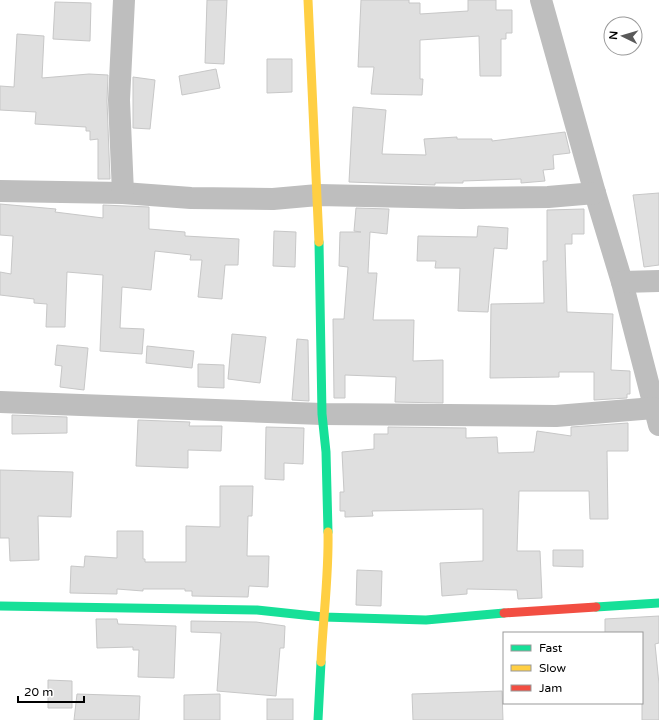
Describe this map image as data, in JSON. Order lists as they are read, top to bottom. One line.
{"legend":["Fast","Slow","Jam"],"scale_bar":"20 m","north":"left"}
